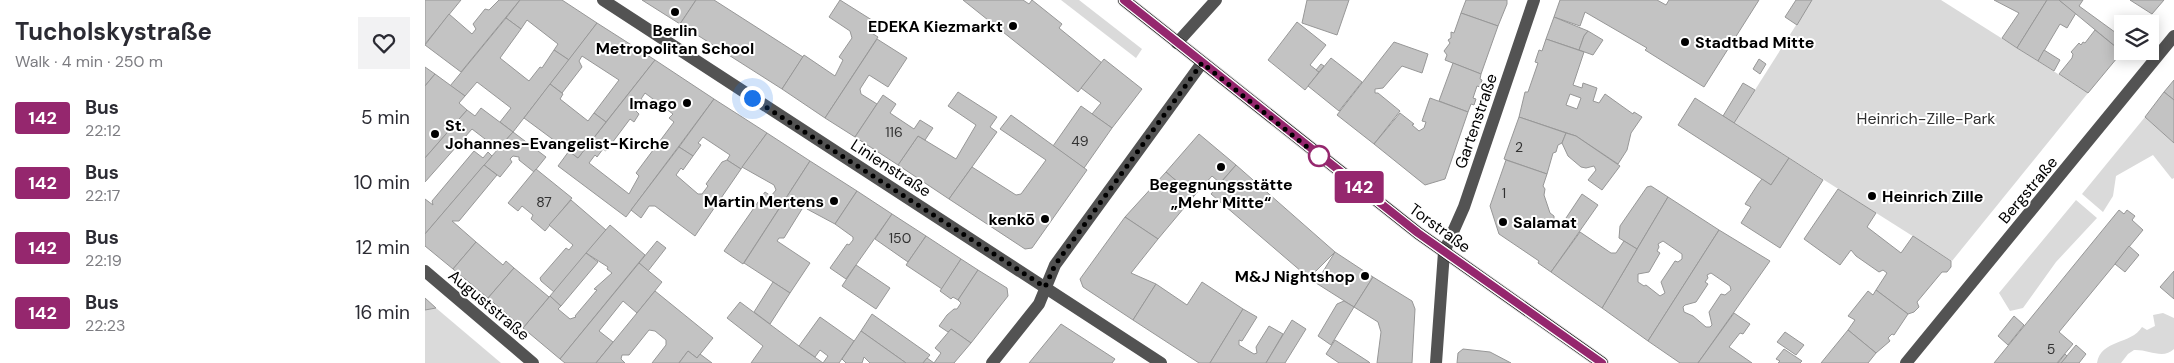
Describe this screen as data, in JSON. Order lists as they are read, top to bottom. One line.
{"streets":{"main road":["Torstraße"],"street":["Gartenstraße","Linienstraße","Bergstraße","Auguststraße"]},"crossings":[["Gartenstraße","Torstraße"]],"parks":["Heinrich-Zille-Park"],"places":["Berlin Metropolitan School","EDEKA Kiezmarkt","Stadtbad Mitte","Imago","St. Johannes-Evangelist-Kirche","Begegnungsstätte „Mehr Mitte“","Heinrich Zille","Martin Mertens","kenkō","Salamat","M&J Nightshop"],"lines":["bus line 142"],"house_numbers":["116","49","2","1","87","150","5"],"page":{"heading":["Tucholskystraße","Walk · 4 min · 250 m"],"on_map":"142","list":[{"mark":"142","name":"Bus","note":"22:12","value":"5 min"},{"mark":"142","name":"Bus","note":"22:17","value":"10 min"},{"mark":"142","name":"Bus","note":"22:19","value":"12 min"},{"mark":"142","name":"Bus","note":"22:23","value":"16 min"}]}}
